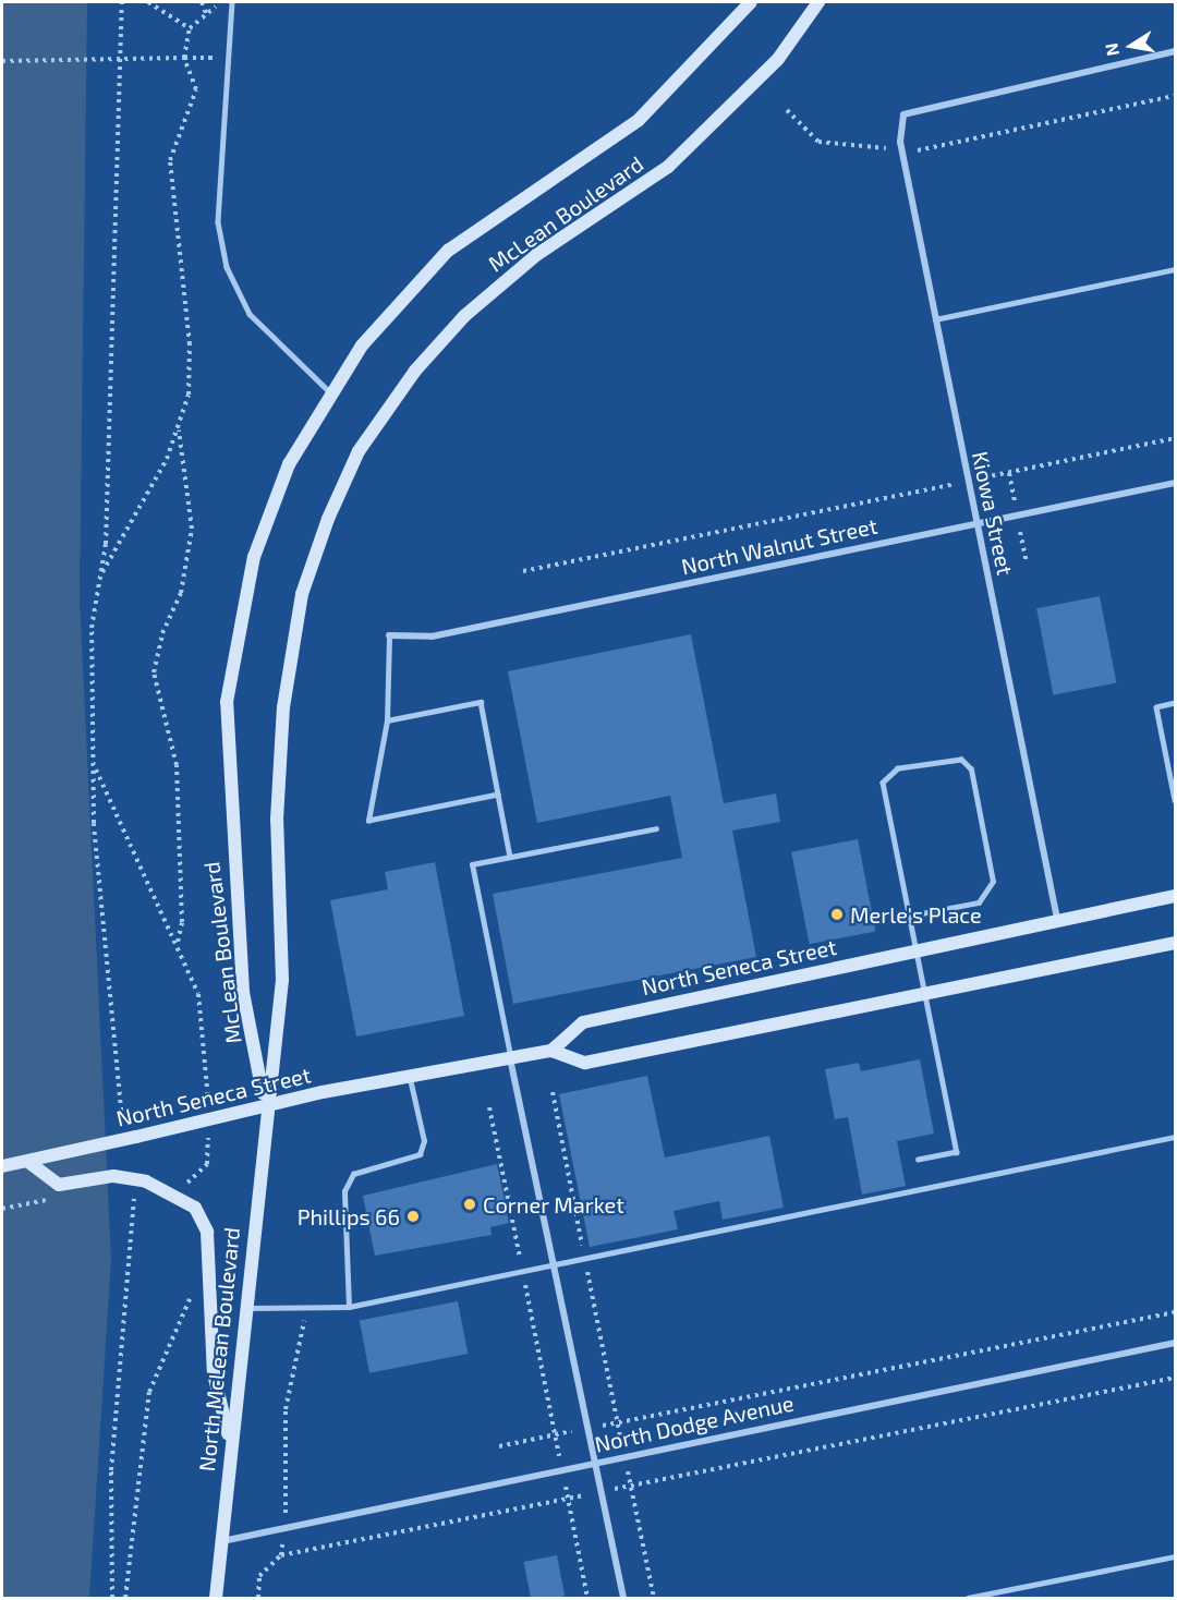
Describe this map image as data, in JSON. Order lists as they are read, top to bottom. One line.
{"streets":{"main road":["McLean Boulevard","North Seneca Street","North McLean Boulevard"],"street":["Kiowa Street","North Walnut Street","North Dodge Avenue"]},"crossings":[["McLean Boulevard","North Seneca Street"],["McLean Boulevard","North McLean Boulevard"],["Kiowa Street","North Walnut Street"],["Kiowa Street","North Seneca Street"],["North Seneca Street","North McLean Boulevard"],["North McLean Boulevard","North Dodge Avenue"]],"places":["Merle's Place","Corner Market","Phillips 66"],"north":"left"}
